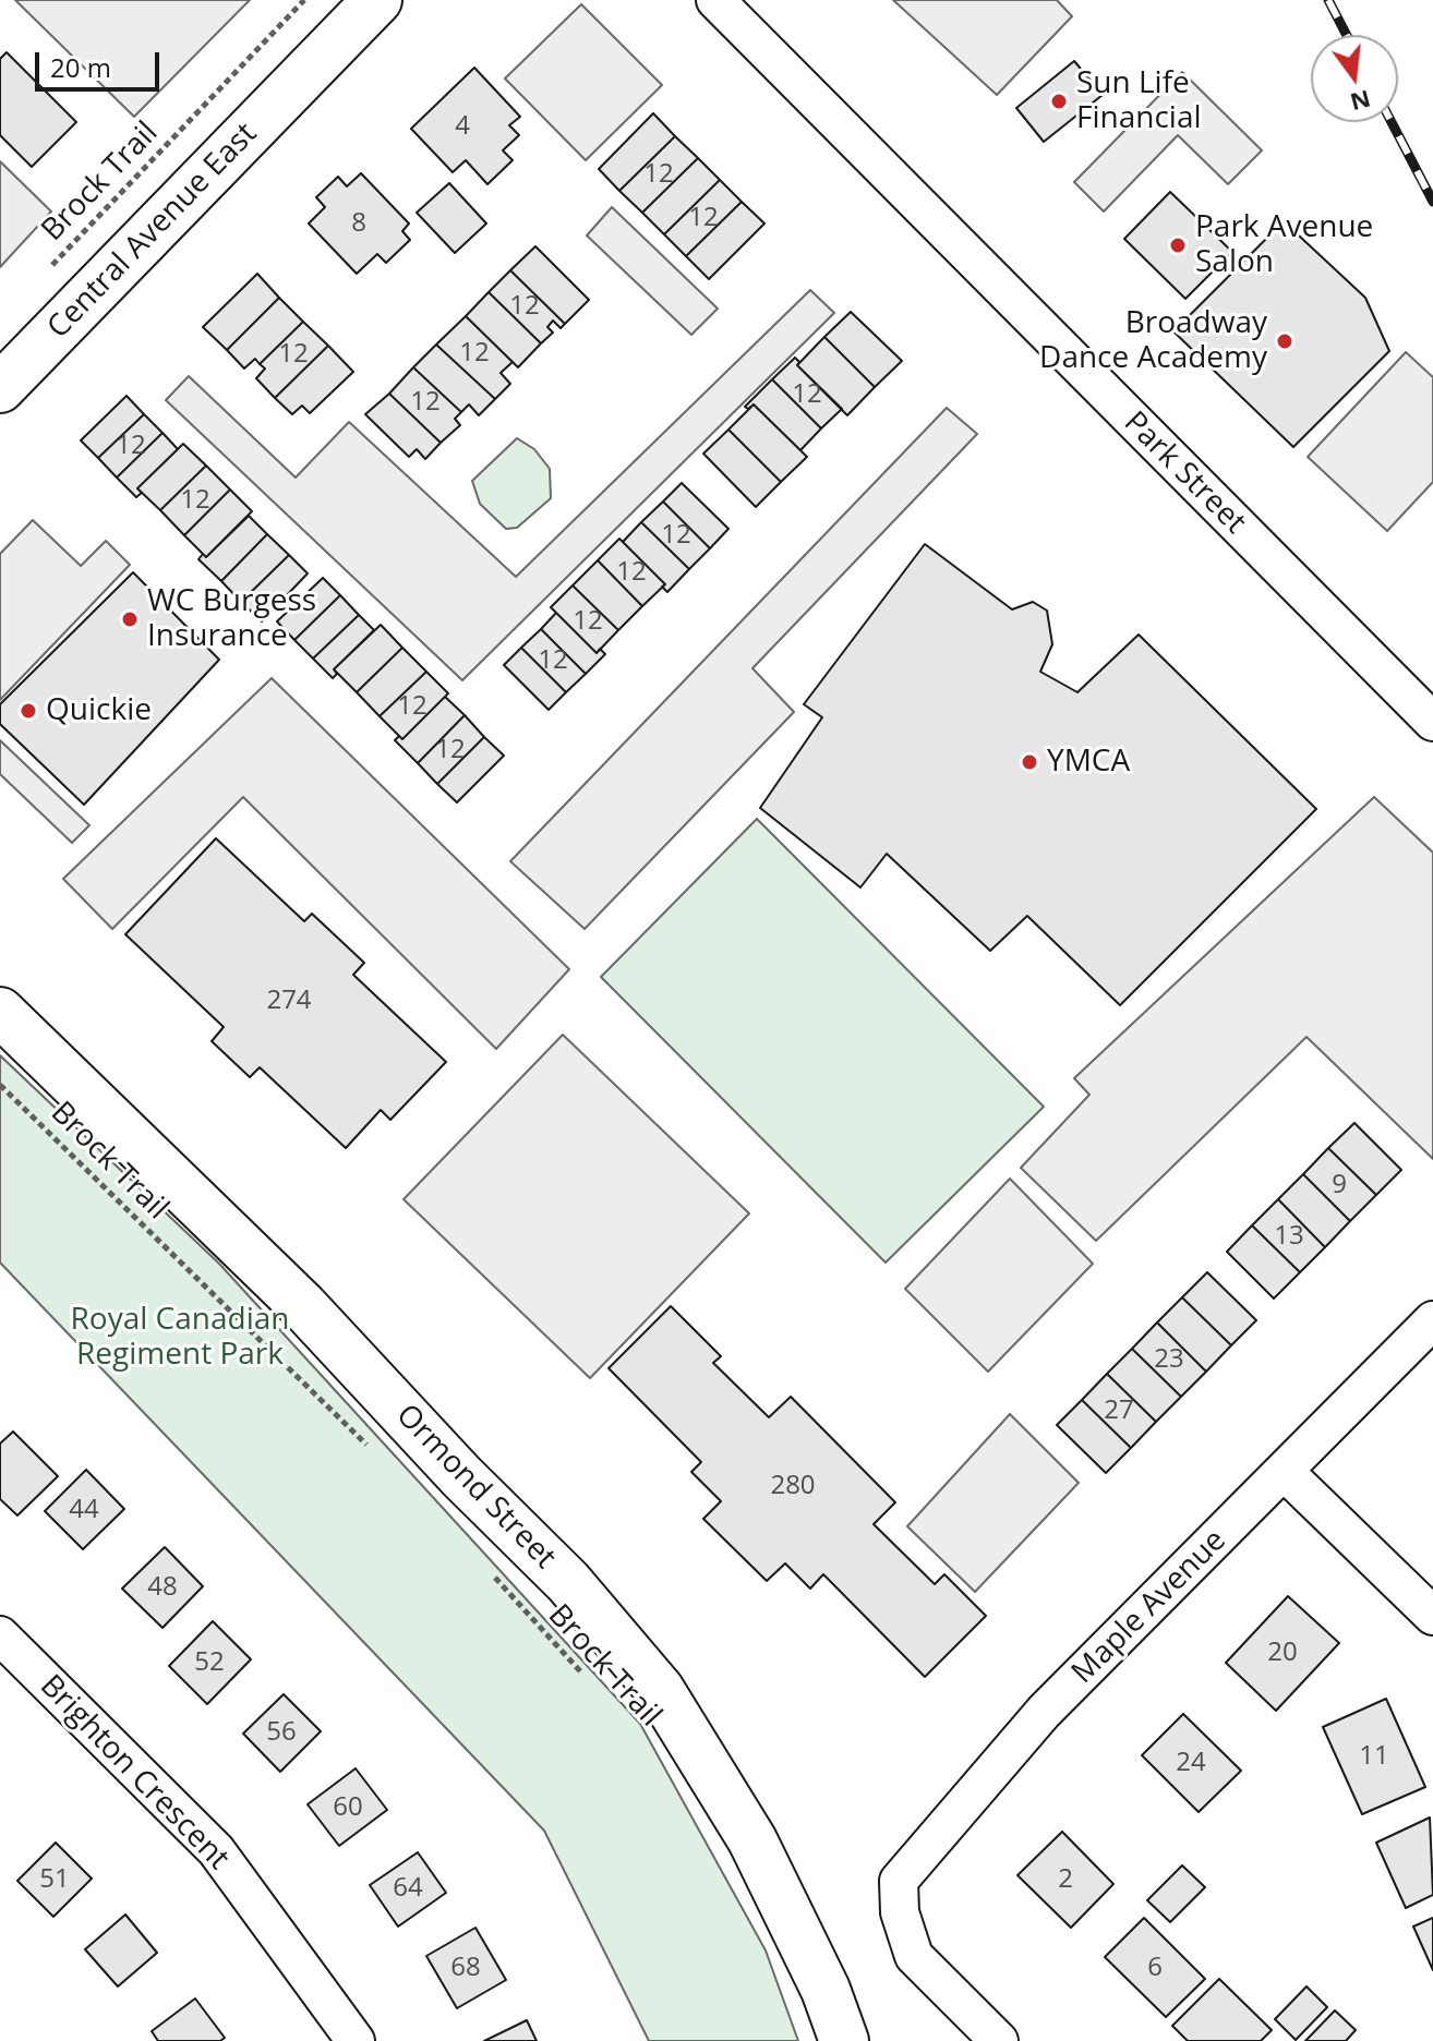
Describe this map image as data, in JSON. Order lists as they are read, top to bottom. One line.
{"streets":{"street":["Central Avenue East","Park Street","Ormond Street","Maple Avenue","Brighton Crescent"],"path":["Brock Trail"]},"parks":["Royal Canadian Regiment Park"],"places":["Sun Life Financial","Park Avenue Salon","Broadway Dance Academy","WC Burgess Insurance","Quickie","YMCA"],"house_numbers":["4","12","12","8","12","12","12","12","12","12","12","12","12","12","12","12","12","274","9","13","23","27","280","44","48","20","52","56","11","24","60","51","2","64","68","6"],"scale_bar":"20 m","north":"bottom"}
